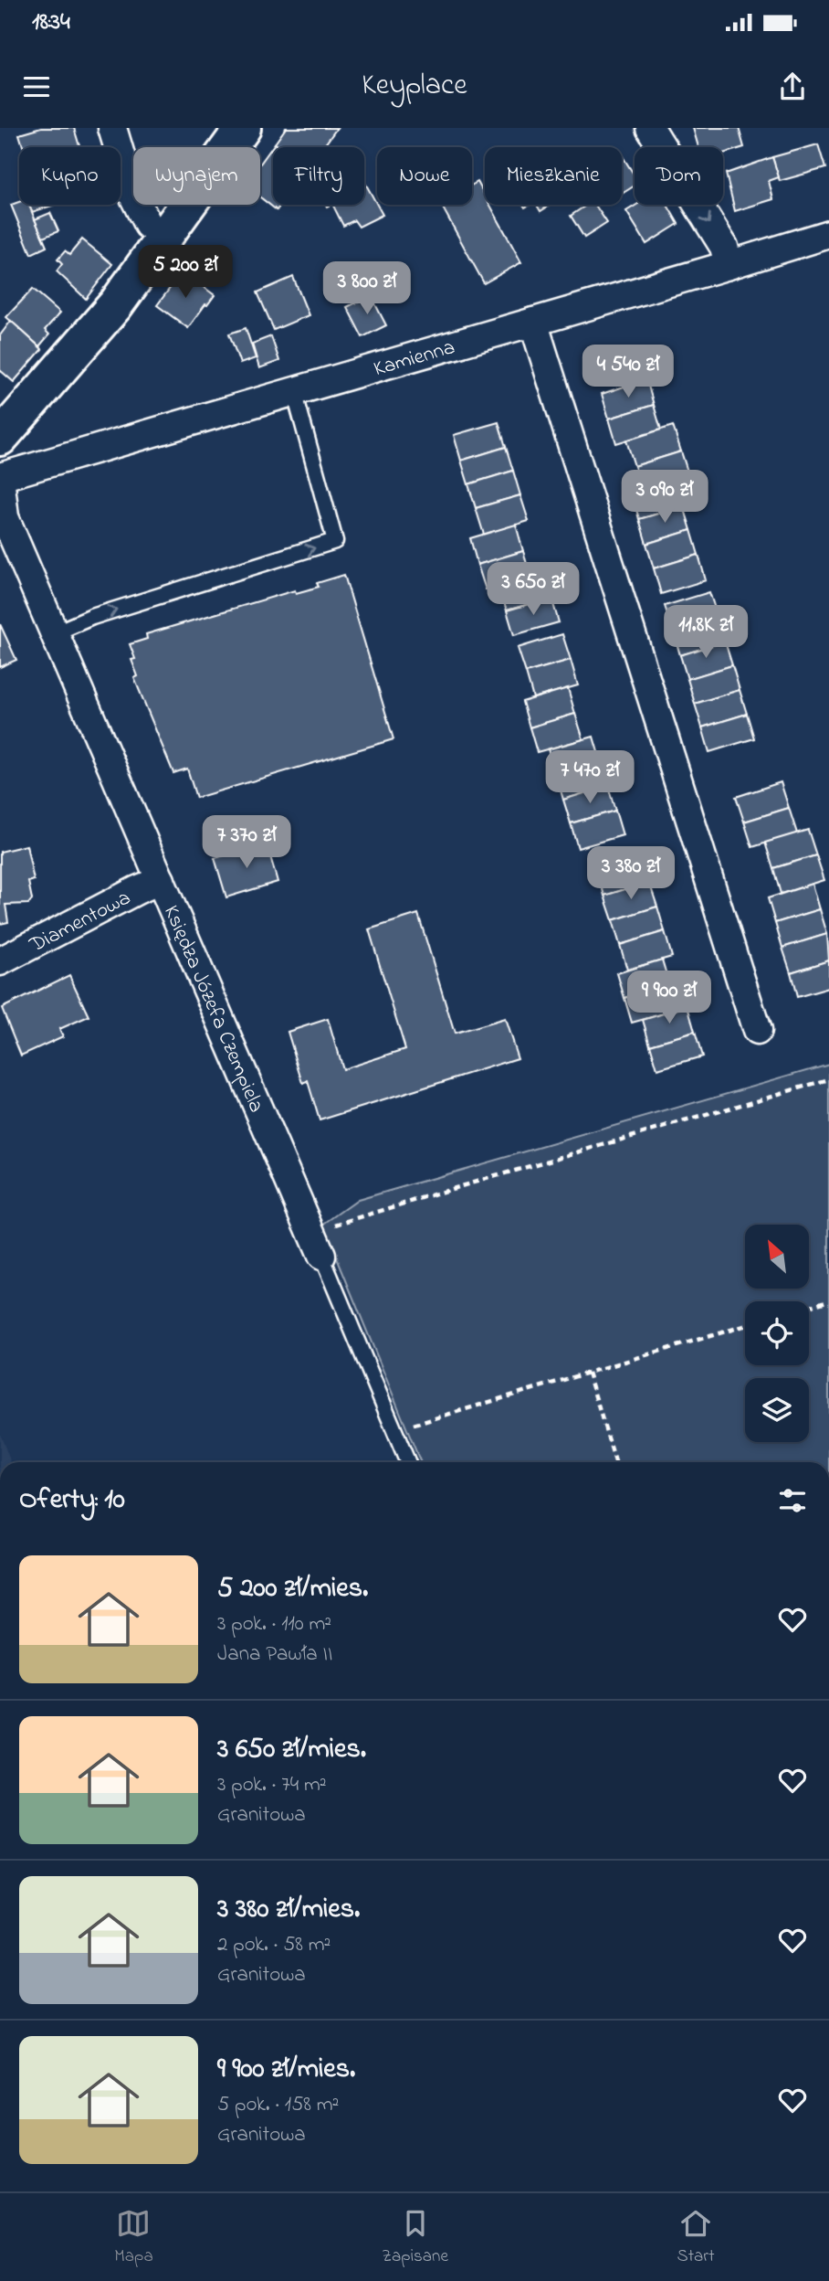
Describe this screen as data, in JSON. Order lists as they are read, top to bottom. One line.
{"streets":{"street":["Kamienna","Diamentowa","Księdza Józefa Czempiela"]},"crossings":[["Kamienna","Księdza Józefa Czempiela"],["Diamentowa","Księdza Józefa Czempiela"]],"north":"top left","page":{"status":"18:34","header":"Keyplace","chip":["Kupno","Wynajem","Filtry","Nowe","Mieszkanie","Dom"],"price":["5 200 zł","3 800 zł","4 540 zł","3 090 zł","3 650 zł","11.8K zł","7 470 zł","7 370 zł","3 380 zł","9 900 zł"],"heading":"Oferty: 10","list":[{"name":"5 200 zł/mies.","note":"3 pok. · 110 m² · Jana Pawła II"},{"name":"3 650 zł/mies.","note":"3 pok. · 74 m² · Granitowa"},{"name":"3 380 zł/mies.","note":"2 pok. · 58 m² · Granitowa"},{"name":"9 900 zł/mies.","note":"5 pok. · 158 m² · Granitowa"}],"tabs":["Mapa","Zapisane","Start"]}}
